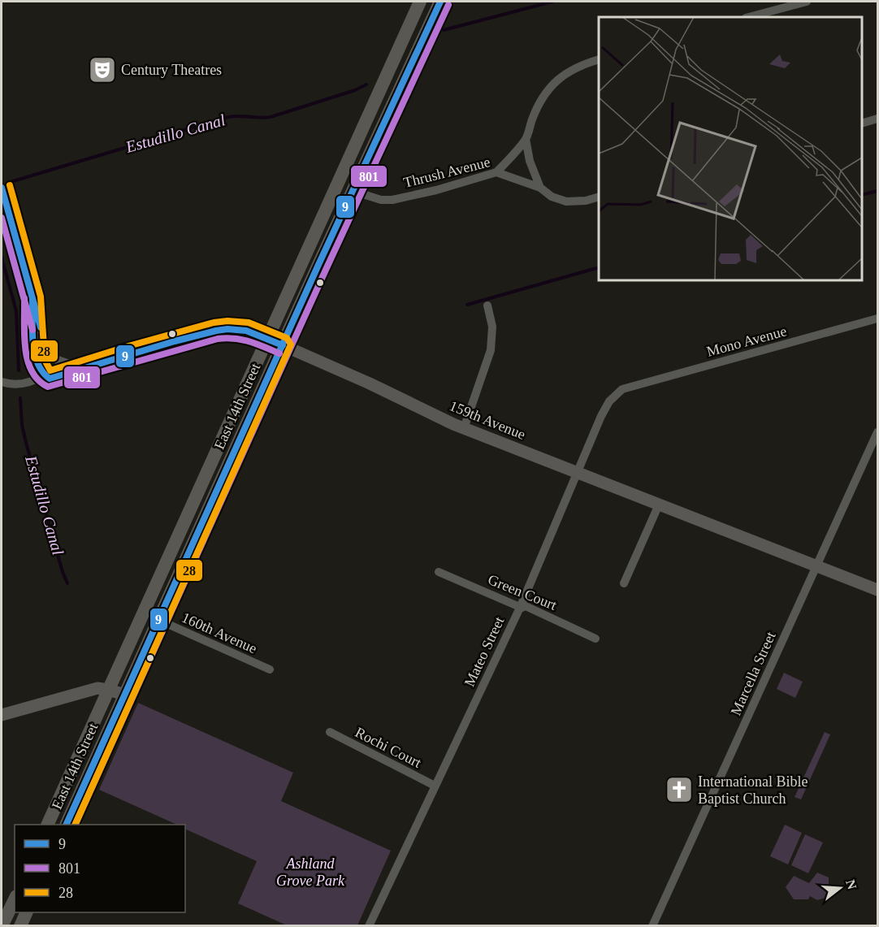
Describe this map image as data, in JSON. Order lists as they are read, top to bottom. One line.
{"streets":{"main road":["East 14th Street"],"street":["Thrush Avenue","Mono Avenue","159th Avenue","Green Court","160th Avenue","Mateo Street","Marcella Street","Rochi Court"]},"crossings":[["Thrush Avenue","East 14th Street"],["Mono Avenue","Mateo Street"],["East 14th Street","159th Avenue"],["East 14th Street","160th Avenue"],["159th Avenue","Mateo Street"],["159th Avenue","Marcella Street"],["Green Court","Mateo Street"],["Mateo Street","Rochi Court"]],"water":["Estudillo Canal"],"parks":["Ashland Grove Park"],"places":{"theatre":["Century Theatres"],"church":["International Bible Baptist Church"]},"lines":["transit line 9","transit line 801","transit line 28"],"legend":["9","801","28"],"north":"right"}
